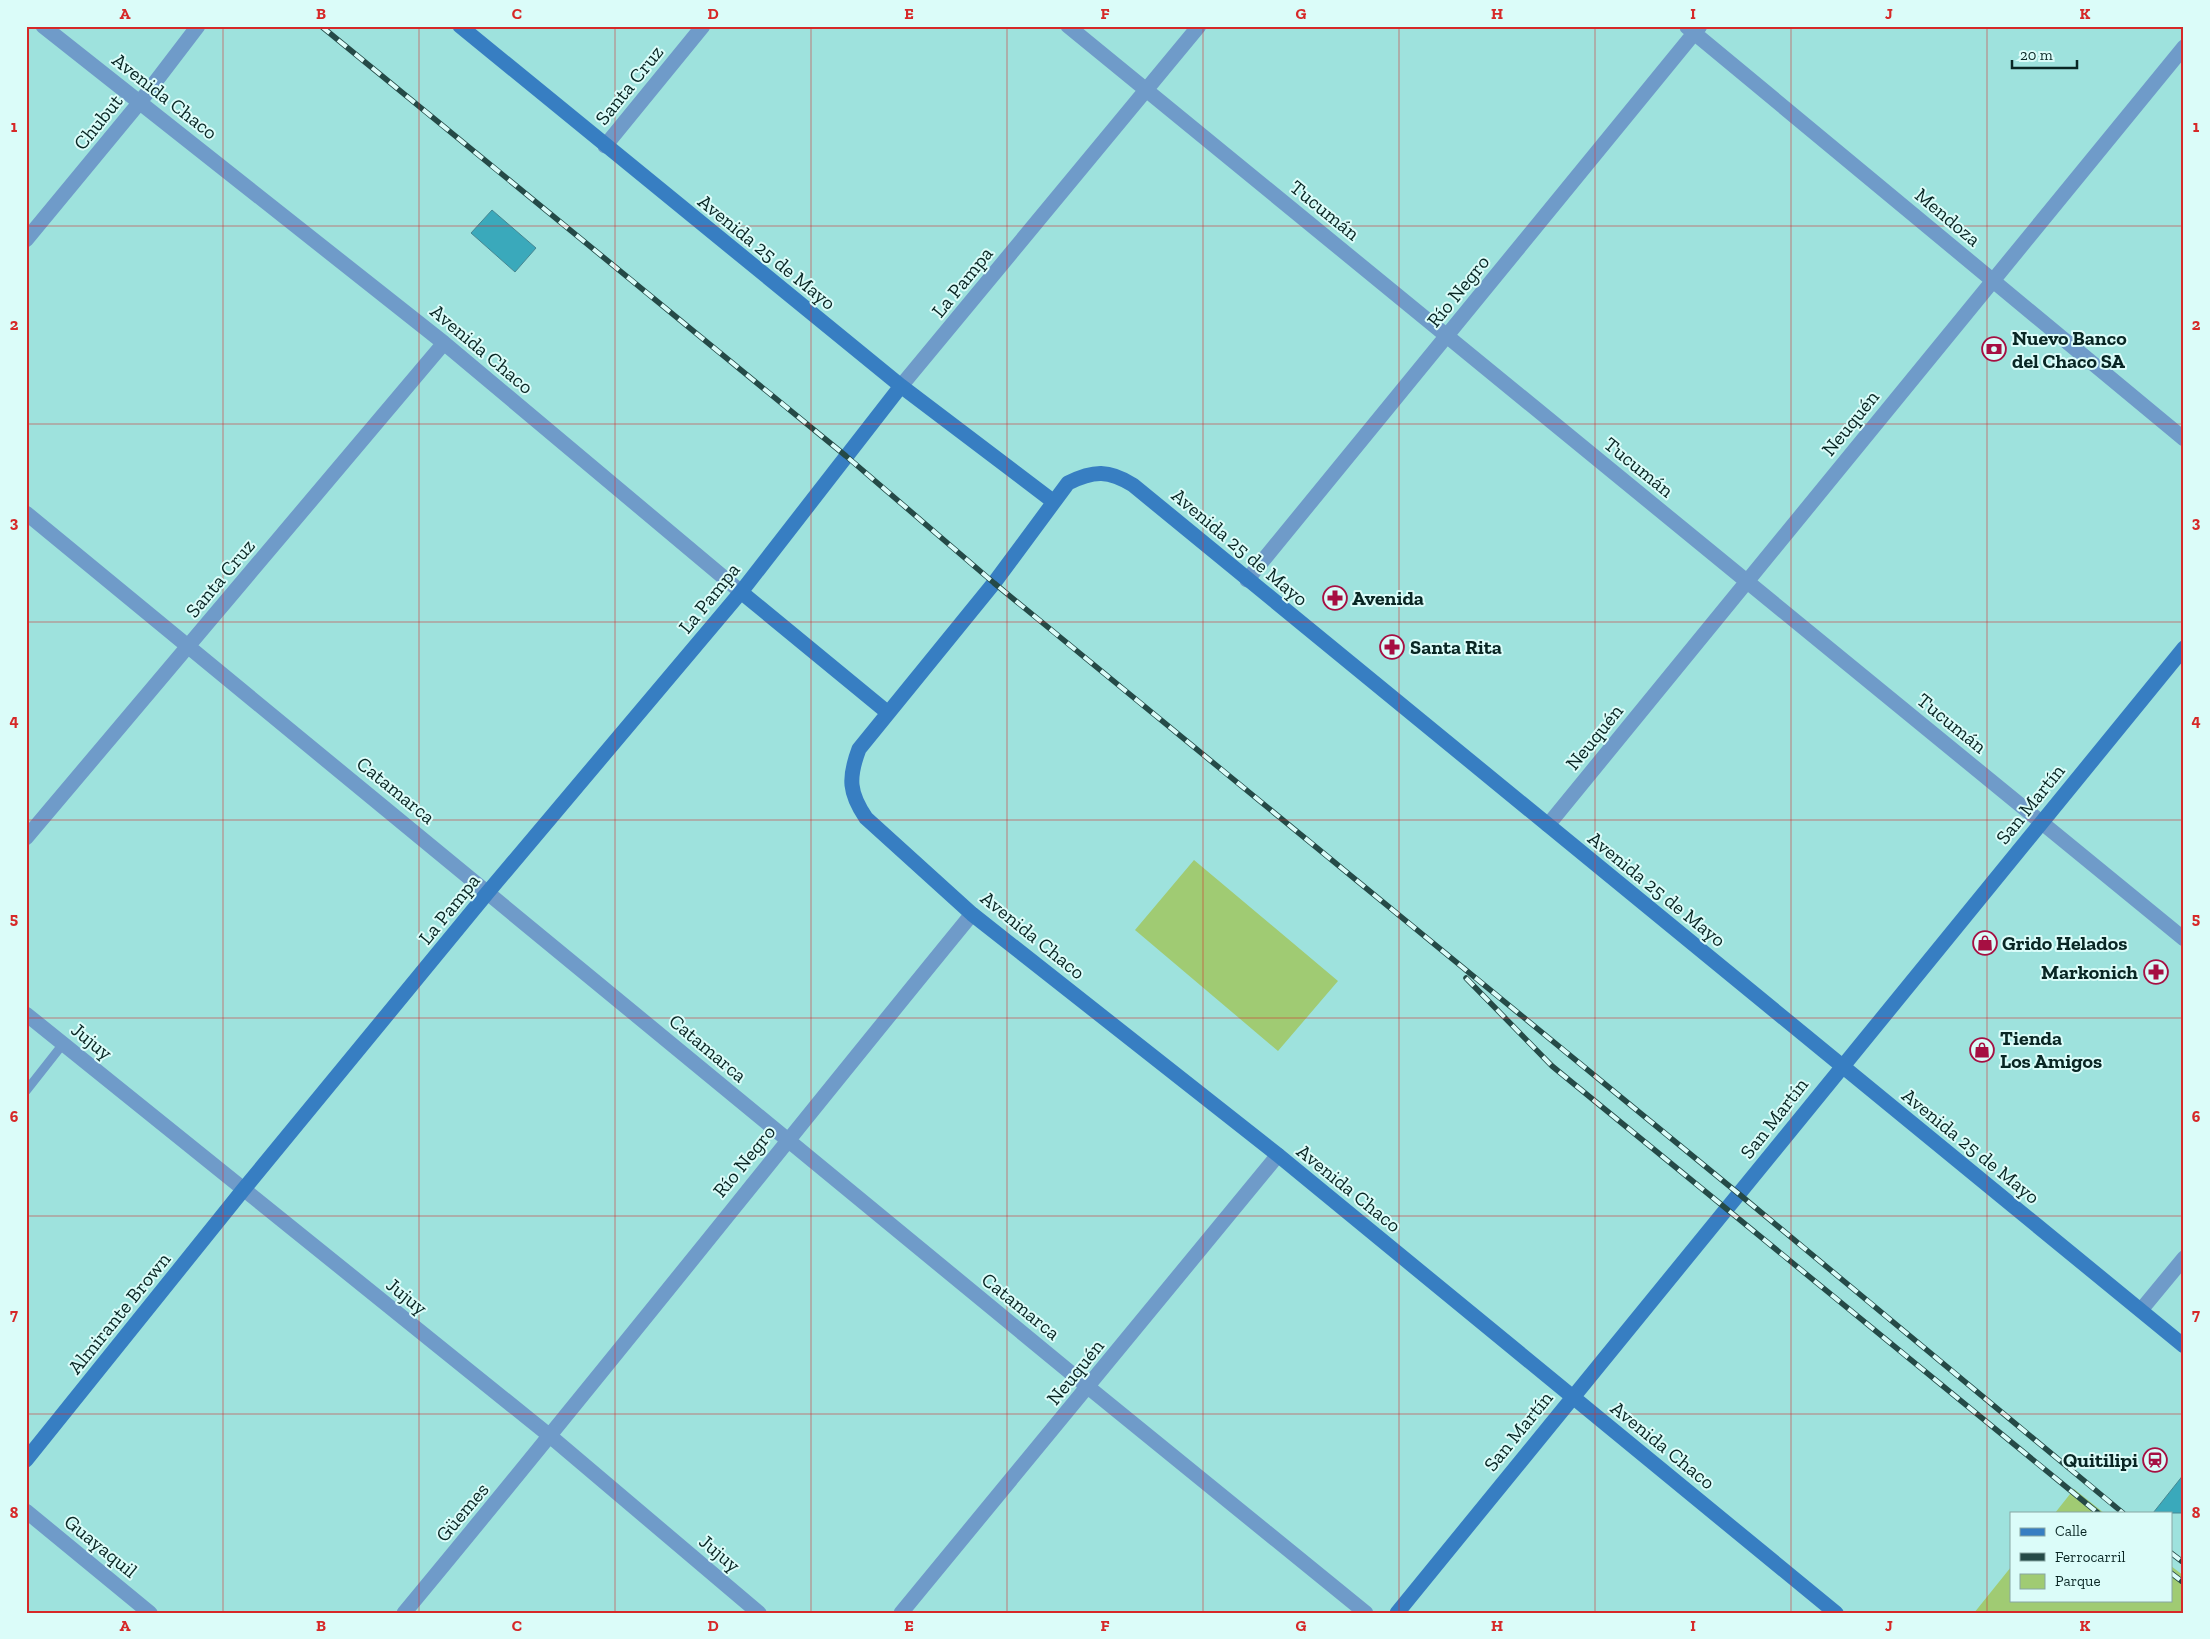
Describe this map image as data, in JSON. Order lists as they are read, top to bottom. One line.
{"streets":{"street":["Santa Cruz","Avenida Chaco","Chubut","Tucumán","Mendoza","Avenida 25 de Mayo","La Pampa","Río Negro","Neuquén","Catamarca","San Martín","Jujuy","Almirante Brown","Güemes","Guayaquil"]},"crossings":[["Santa Cruz","Avenida Chaco"],["Santa Cruz","Avenida 25 de Mayo"],["Santa Cruz","Catamarca"],["Avenida Chaco","Chubut"],["Avenida Chaco","La Pampa"],["Avenida Chaco","Río Negro"],["Avenida Chaco","Neuquén"],["Avenida Chaco","San Martín"],["Tucumán","La Pampa"],["Tucumán","Río Negro"],["Tucumán","Neuquén"],["Tucumán","San Martín"],["Mendoza","Río Negro"],["Mendoza","Neuquén"],["Avenida 25 de Mayo","La Pampa"],["Avenida 25 de Mayo","Río Negro"],["Avenida 25 de Mayo","Neuquén"],["Avenida 25 de Mayo","San Martín"],["La Pampa","Catamarca"],["La Pampa","Jujuy"],["La Pampa","Almirante Brown"],["Río Negro","Catamarca"],["Río Negro","Jujuy"],["Río Negro","Güemes"],["Neuquén","Catamarca"],["Jujuy","Almirante Brown"],["Jujuy","Güemes"]],"places":{"bank":["Nuevo Banco del Chaco SA"],"pharmacy":["Avenida","Santa Rita","Markonich"],"shop":["Grido Helados","Tienda Los Amigos"],"station":["Quitilipi"]},"legend":["Calle","Ferrocarril","Parque"],"scale_bar":"20 m","grid":{"columns":["A","B","C","D","E","F","G","H","I","J","K"],"rows":["1","2","3","4","5","6","7","8"]}}
